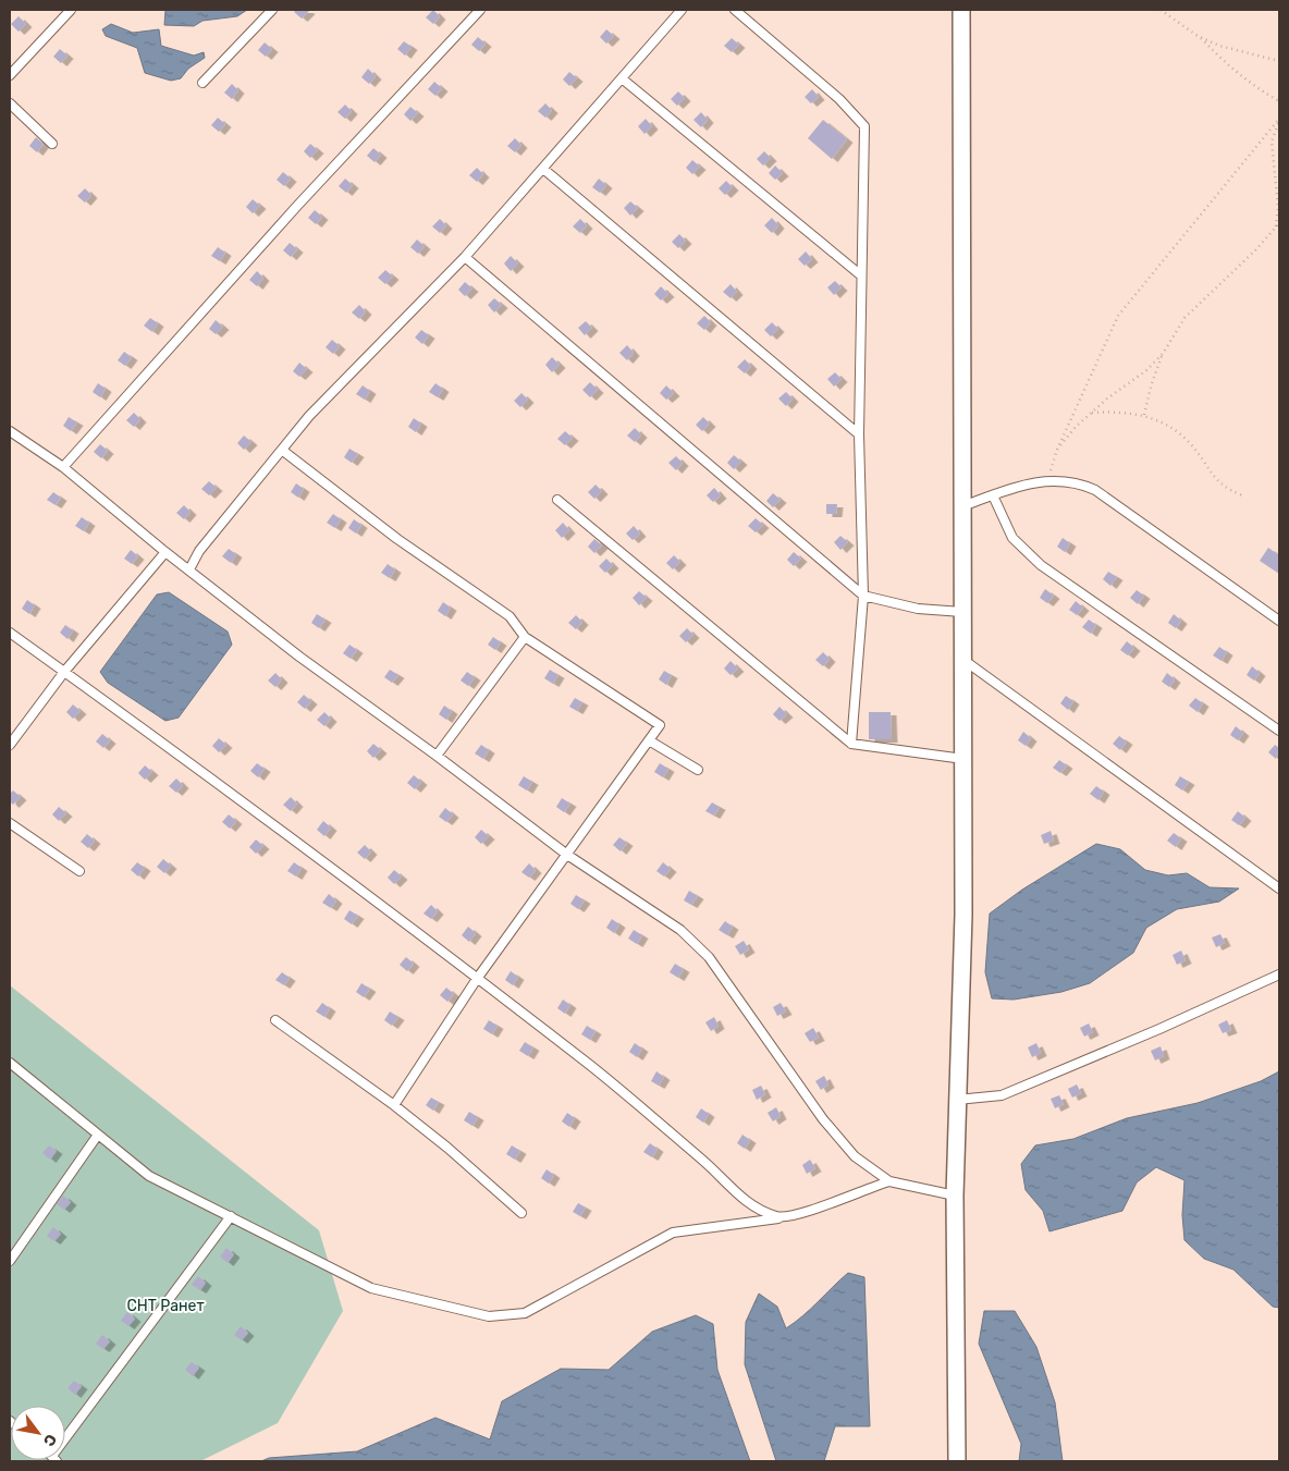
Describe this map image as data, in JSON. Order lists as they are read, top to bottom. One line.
{"parks":["СНТ Ранет"],"north":"bottom right"}
